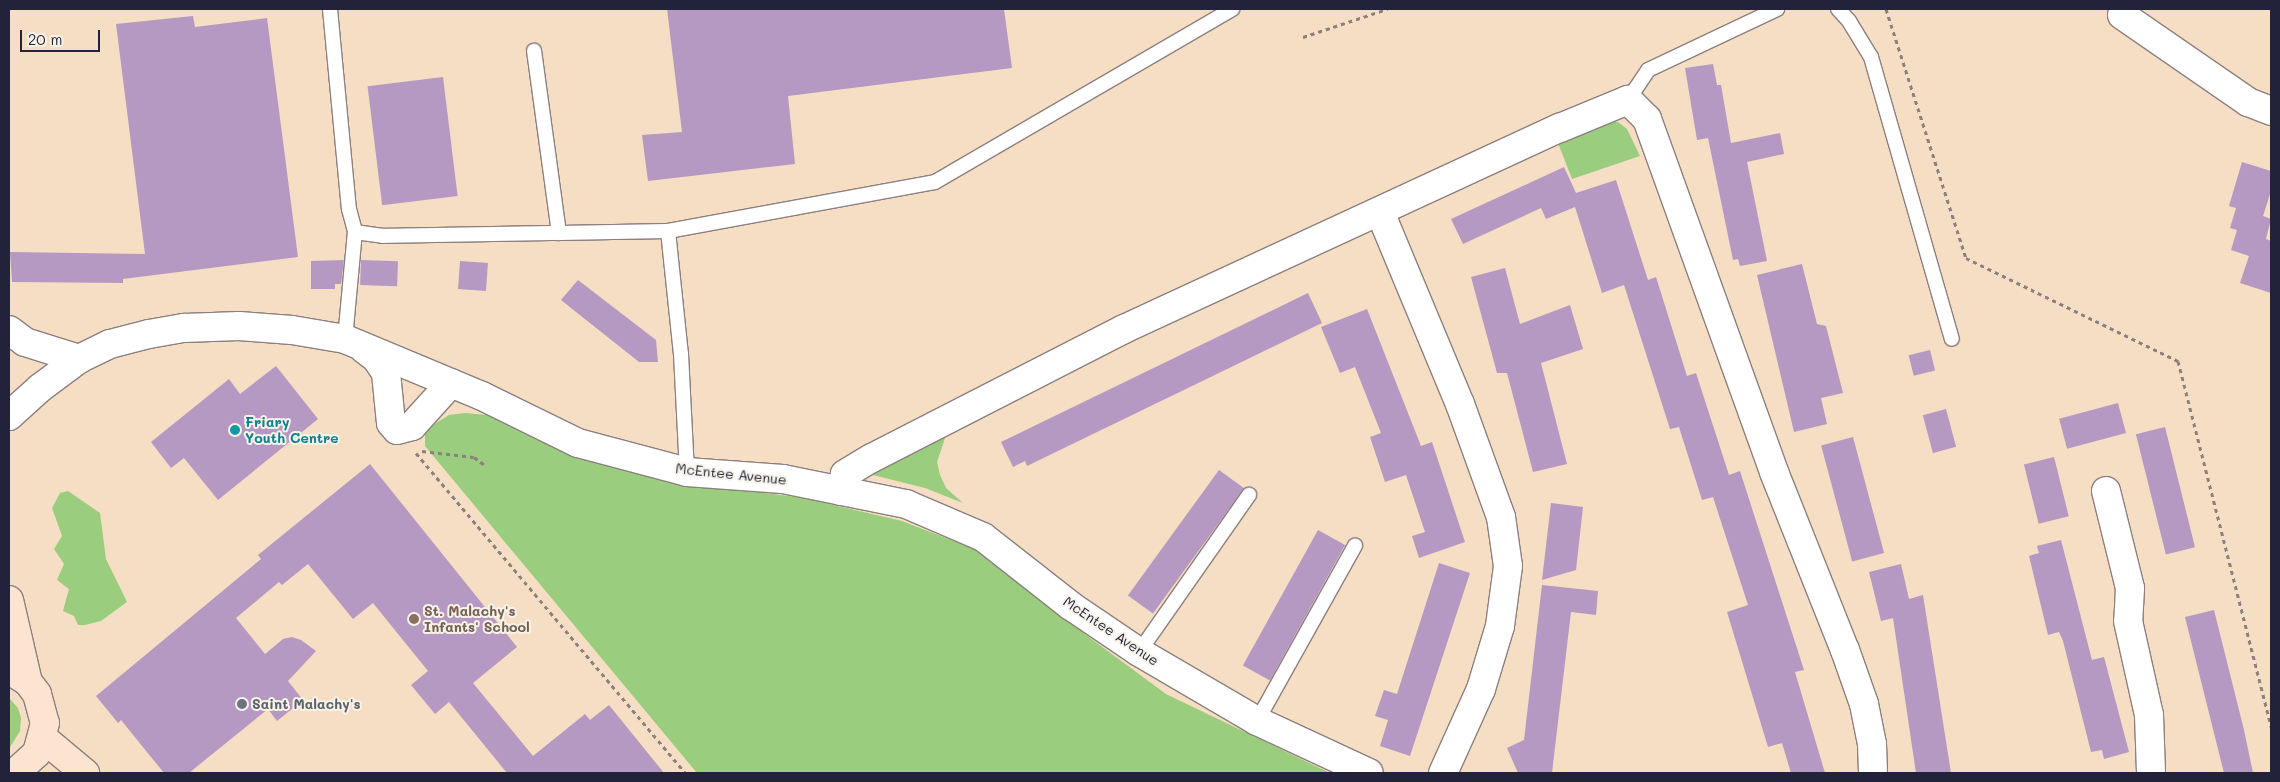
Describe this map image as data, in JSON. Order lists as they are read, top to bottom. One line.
{"streets":{"street":["McEntee Avenue"]},"places":["Friary Youth Centre","St. Malachy's Infants' School","Saint Malachy's"],"scale_bar":"20 m"}
